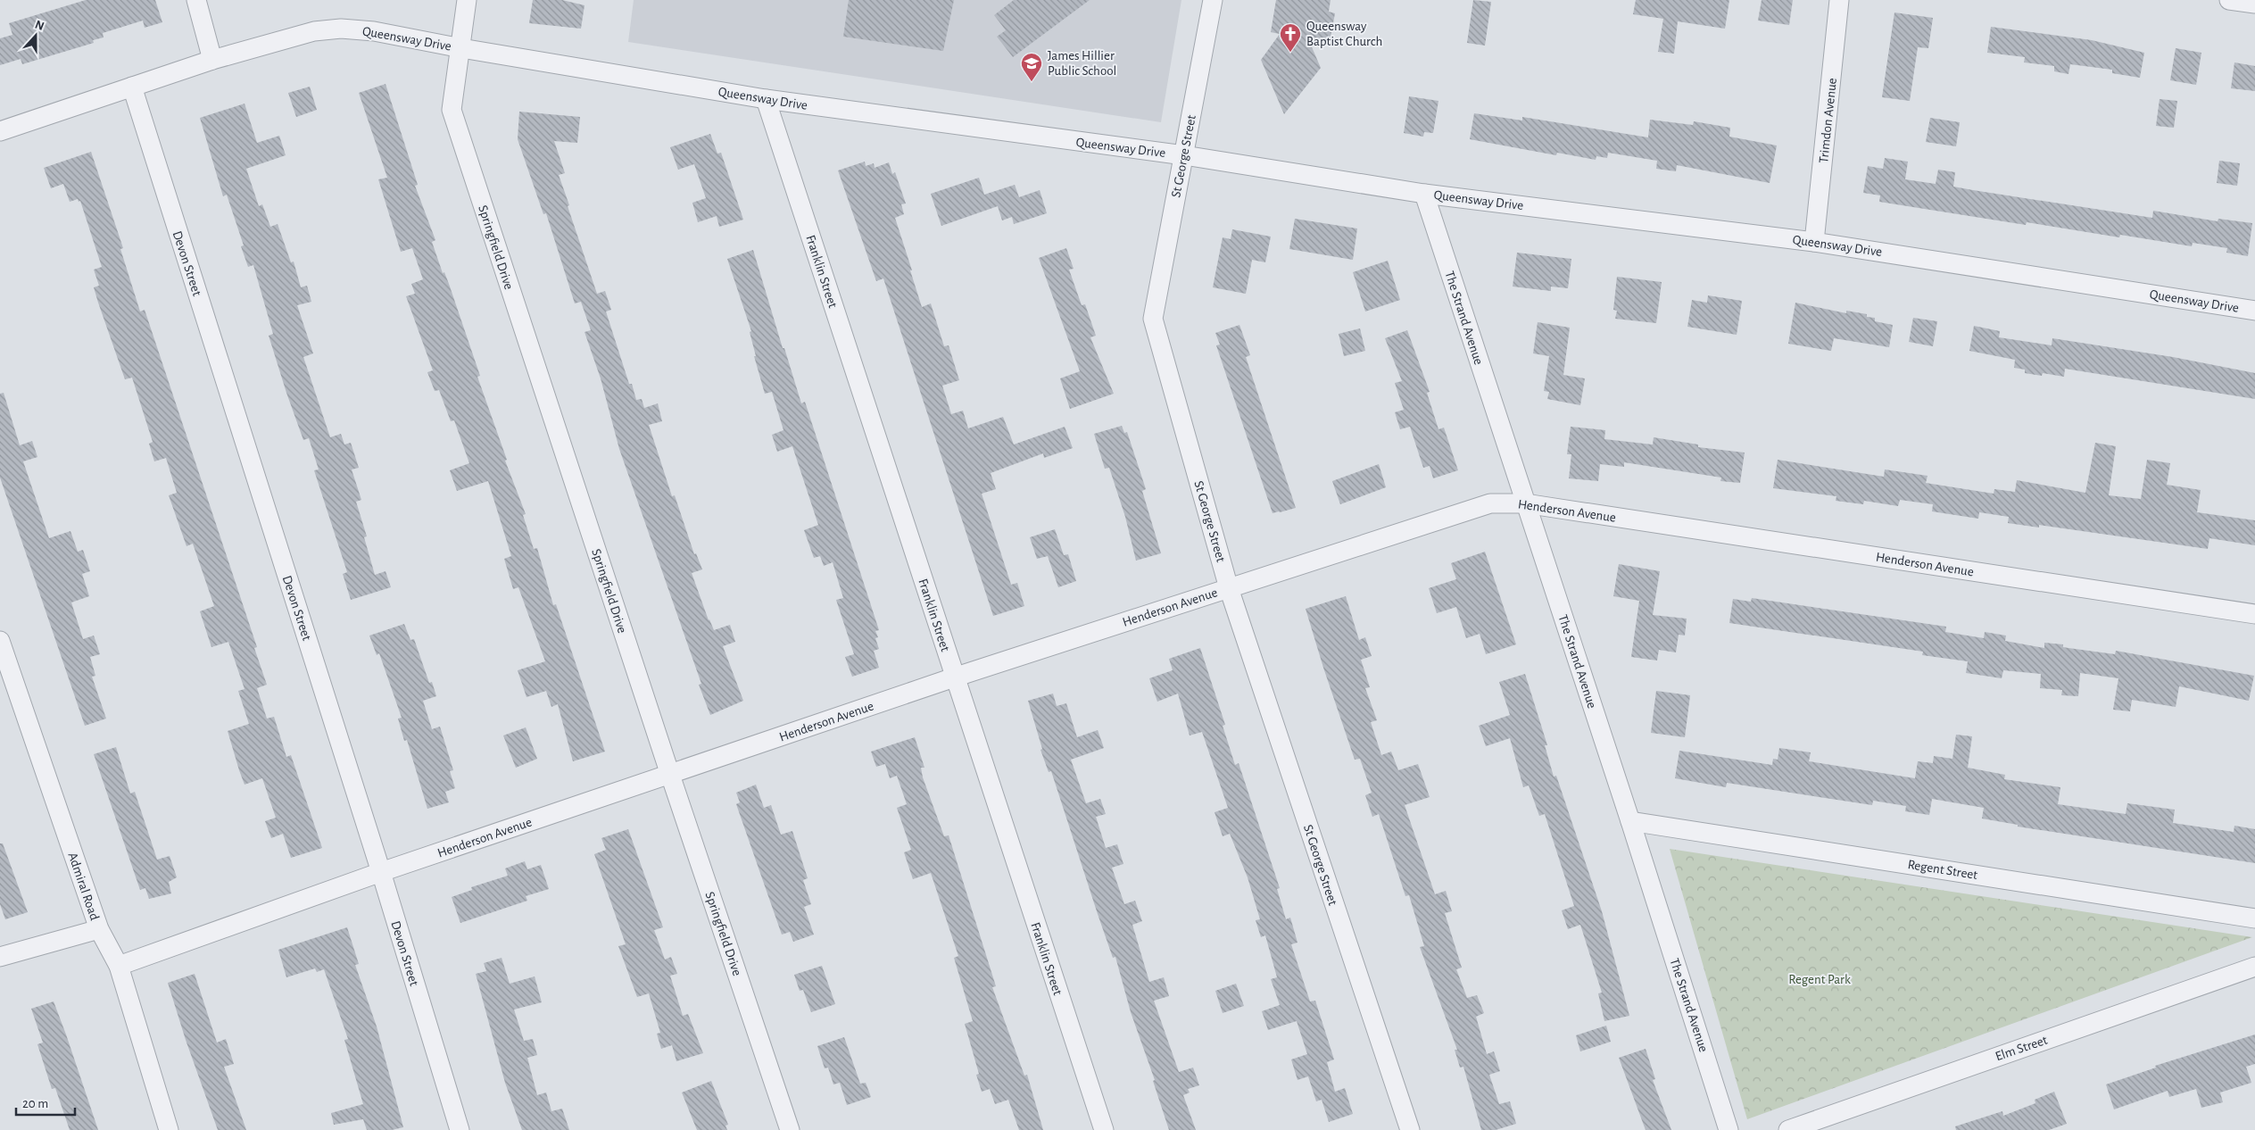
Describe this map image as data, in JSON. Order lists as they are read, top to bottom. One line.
{"streets":{"street":["Queensway Drive","Trimdon Avenue","St George Street","Springfield Drive","Devon Street","Franklin Street","The Strand Avenue","Henderson Avenue","Regent Street","Admiral Road","Elm Street"]},"crossings":[["Queensway Drive","Trimdon Avenue"],["Queensway Drive","St George Street"],["Queensway Drive","Springfield Drive"],["Queensway Drive","Devon Street"],["Queensway Drive","Franklin Street"],["Queensway Drive","The Strand Avenue"],["St George Street","Henderson Avenue"],["Springfield Drive","Henderson Avenue"],["Devon Street","Henderson Avenue"],["Franklin Street","Henderson Avenue"],["The Strand Avenue","Henderson Avenue"],["The Strand Avenue","Regent Street"],["Henderson Avenue","Admiral Road"]],"parks":["Regent Park"],"places":{"church":["Queensway Baptist Church"],"school or university":["James Hillier Public School"]},"scale_bar":"20 m","north":"top"}
